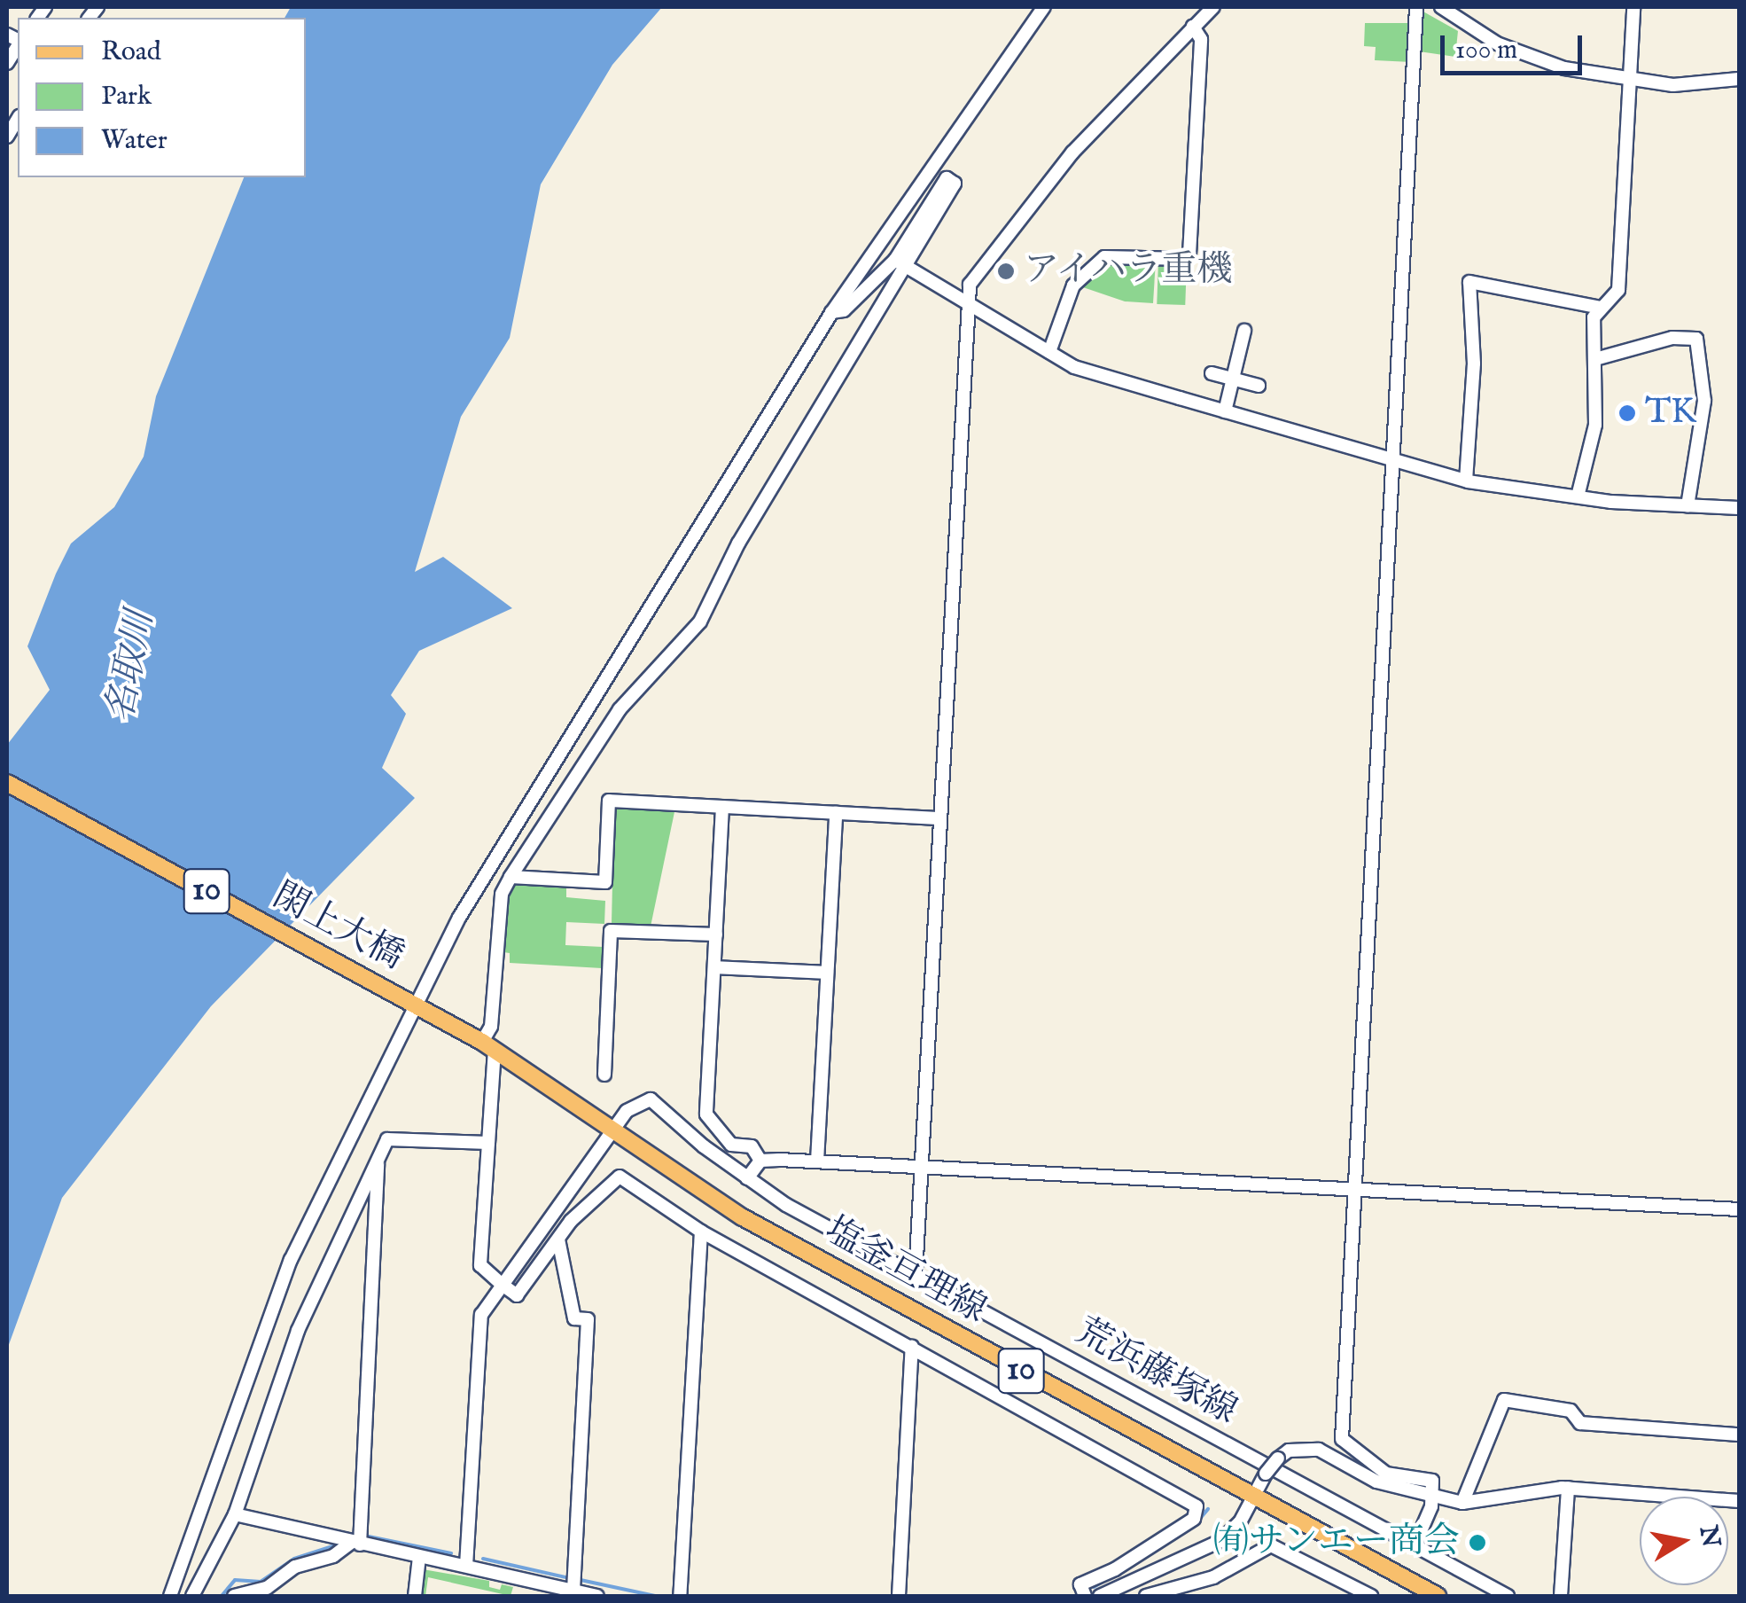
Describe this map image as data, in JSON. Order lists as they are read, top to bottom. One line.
{"streets":{"main road":["10","閖上大橋","塩釜亘理線"],"street":["荒浜藤塚線"]},"crossings":[["閖上大橋","塩釜亘理線"],["塩釜亘理線","荒浜藤塚線"]],"water":["名取川"],"places":["アイハラ重機","TK","㈲サンエー商会"],"legend":["Road","Park","Water"],"scale_bar":"100 m","north":"right"}
